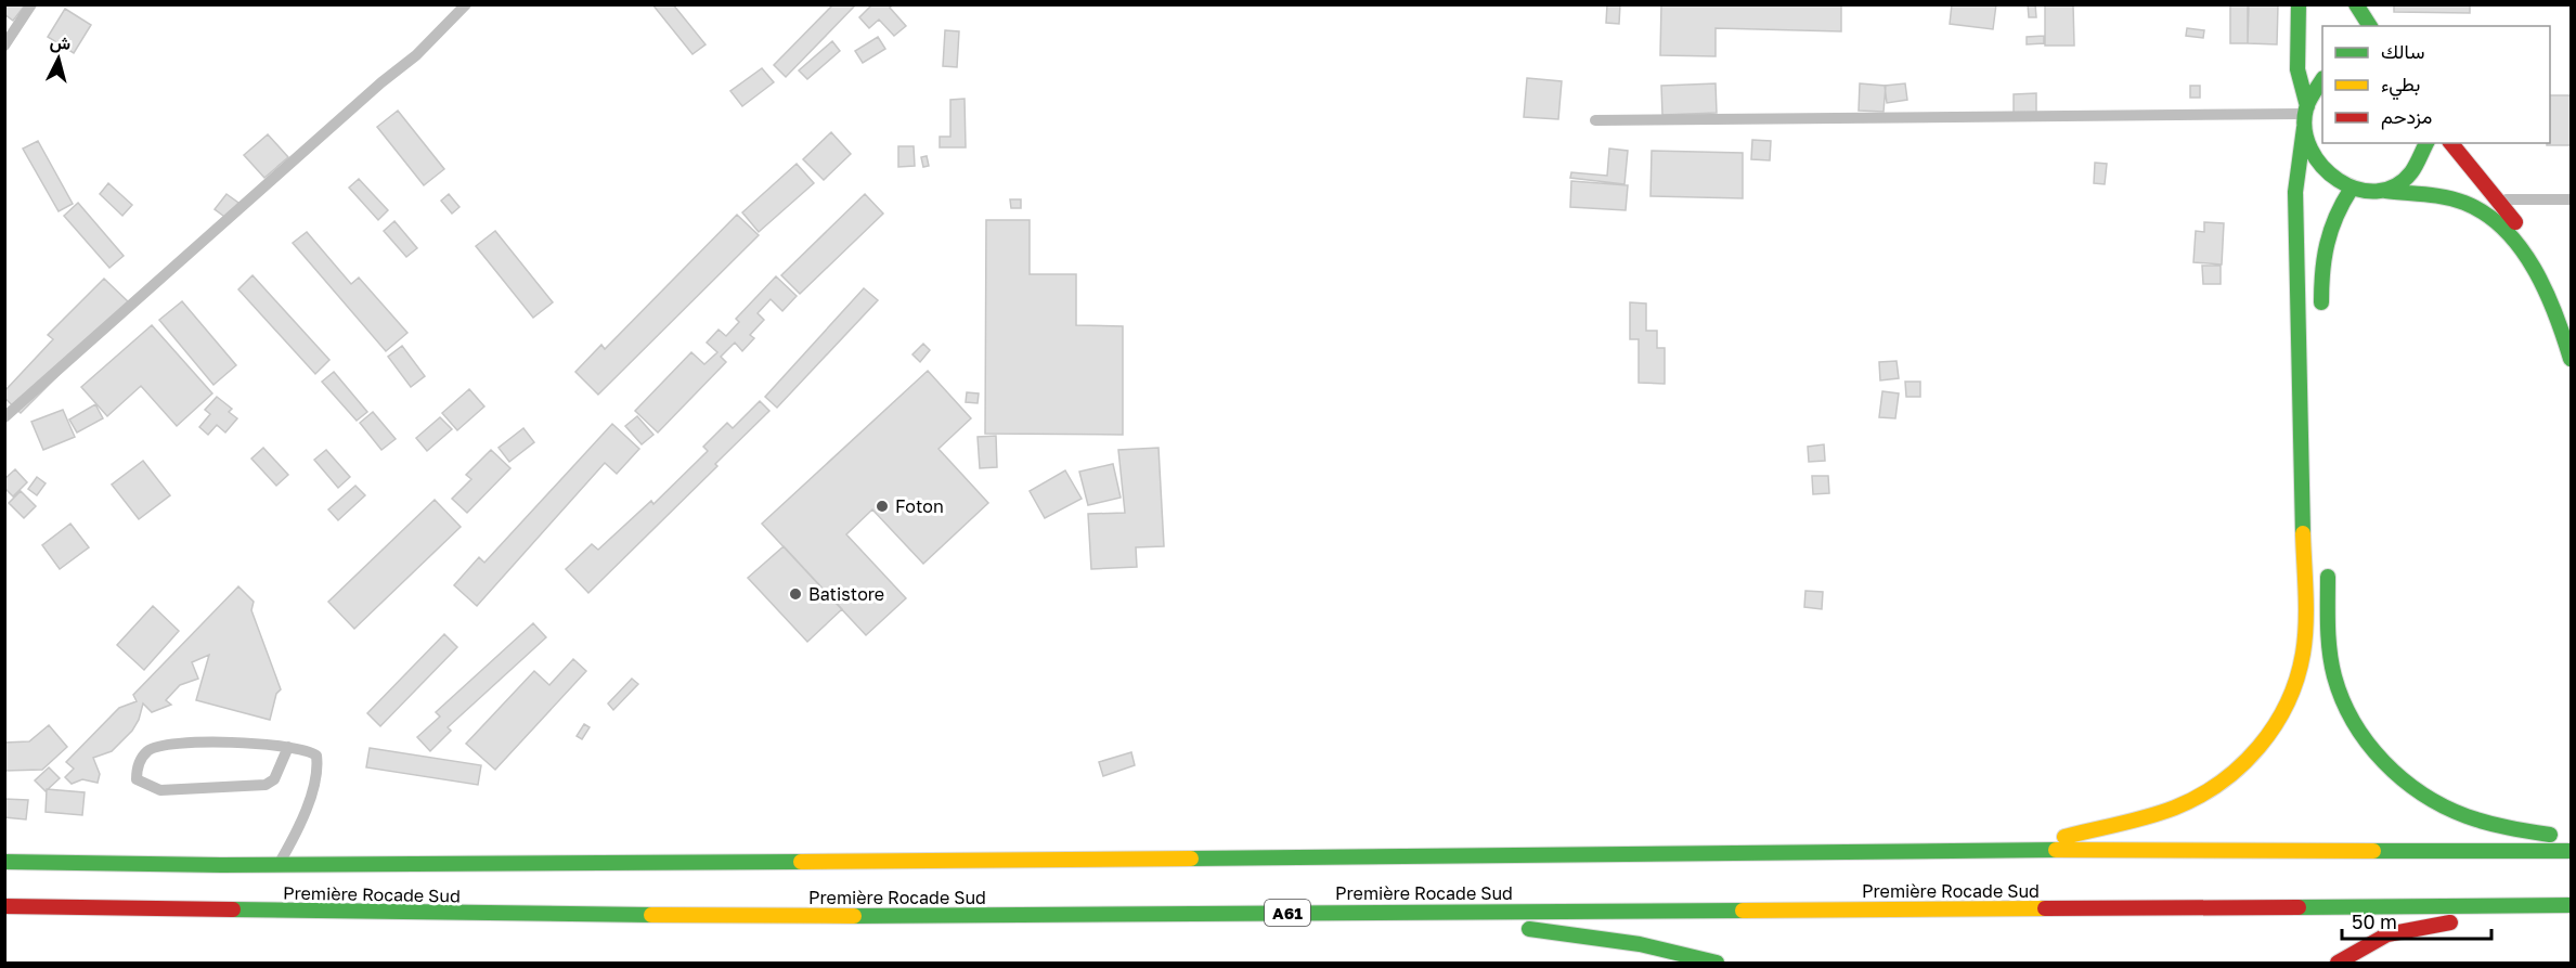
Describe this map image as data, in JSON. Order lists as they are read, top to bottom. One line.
{"streets":{"highway":["Première Rocade Sud","A61"]},"places":["Foton","Batistore"],"legend":["سالك","بطيء","مزدحم"],"scale_bar":"50 m","north":"top"}
